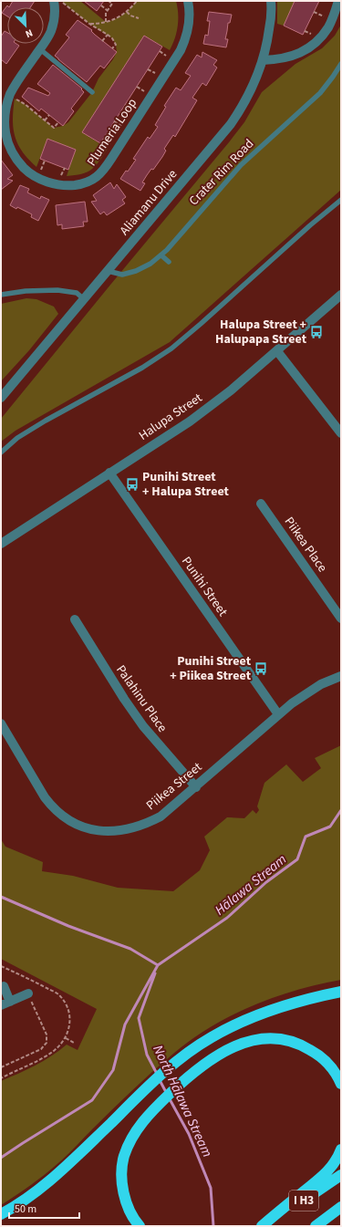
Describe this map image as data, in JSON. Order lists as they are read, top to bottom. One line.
{"streets":{"highway":["I H3"],"street":["Plumeria Loop","Aliamanu Drive","Halupa Street","Piikea Place","Punihi Street","Palahinu Place","Piikea Street"],"lane":["Crater Rim Road"]},"crossings":[["Crater Rim Road","Aliamanu Drive"],["Halupa Street","Punihi Street"],["Punihi Street","Piikea Street"],["Palahinu Place","Piikea Street"]],"water":["Hālawa Stream","North Hālawa Stream"],"places":{"bus stop":["Halupa Street + Halupapa Street","Punihi Street + Halupa Street","Punihi Street + Piikea Street"]},"scale_bar":"50 m","north":"bottom right"}
